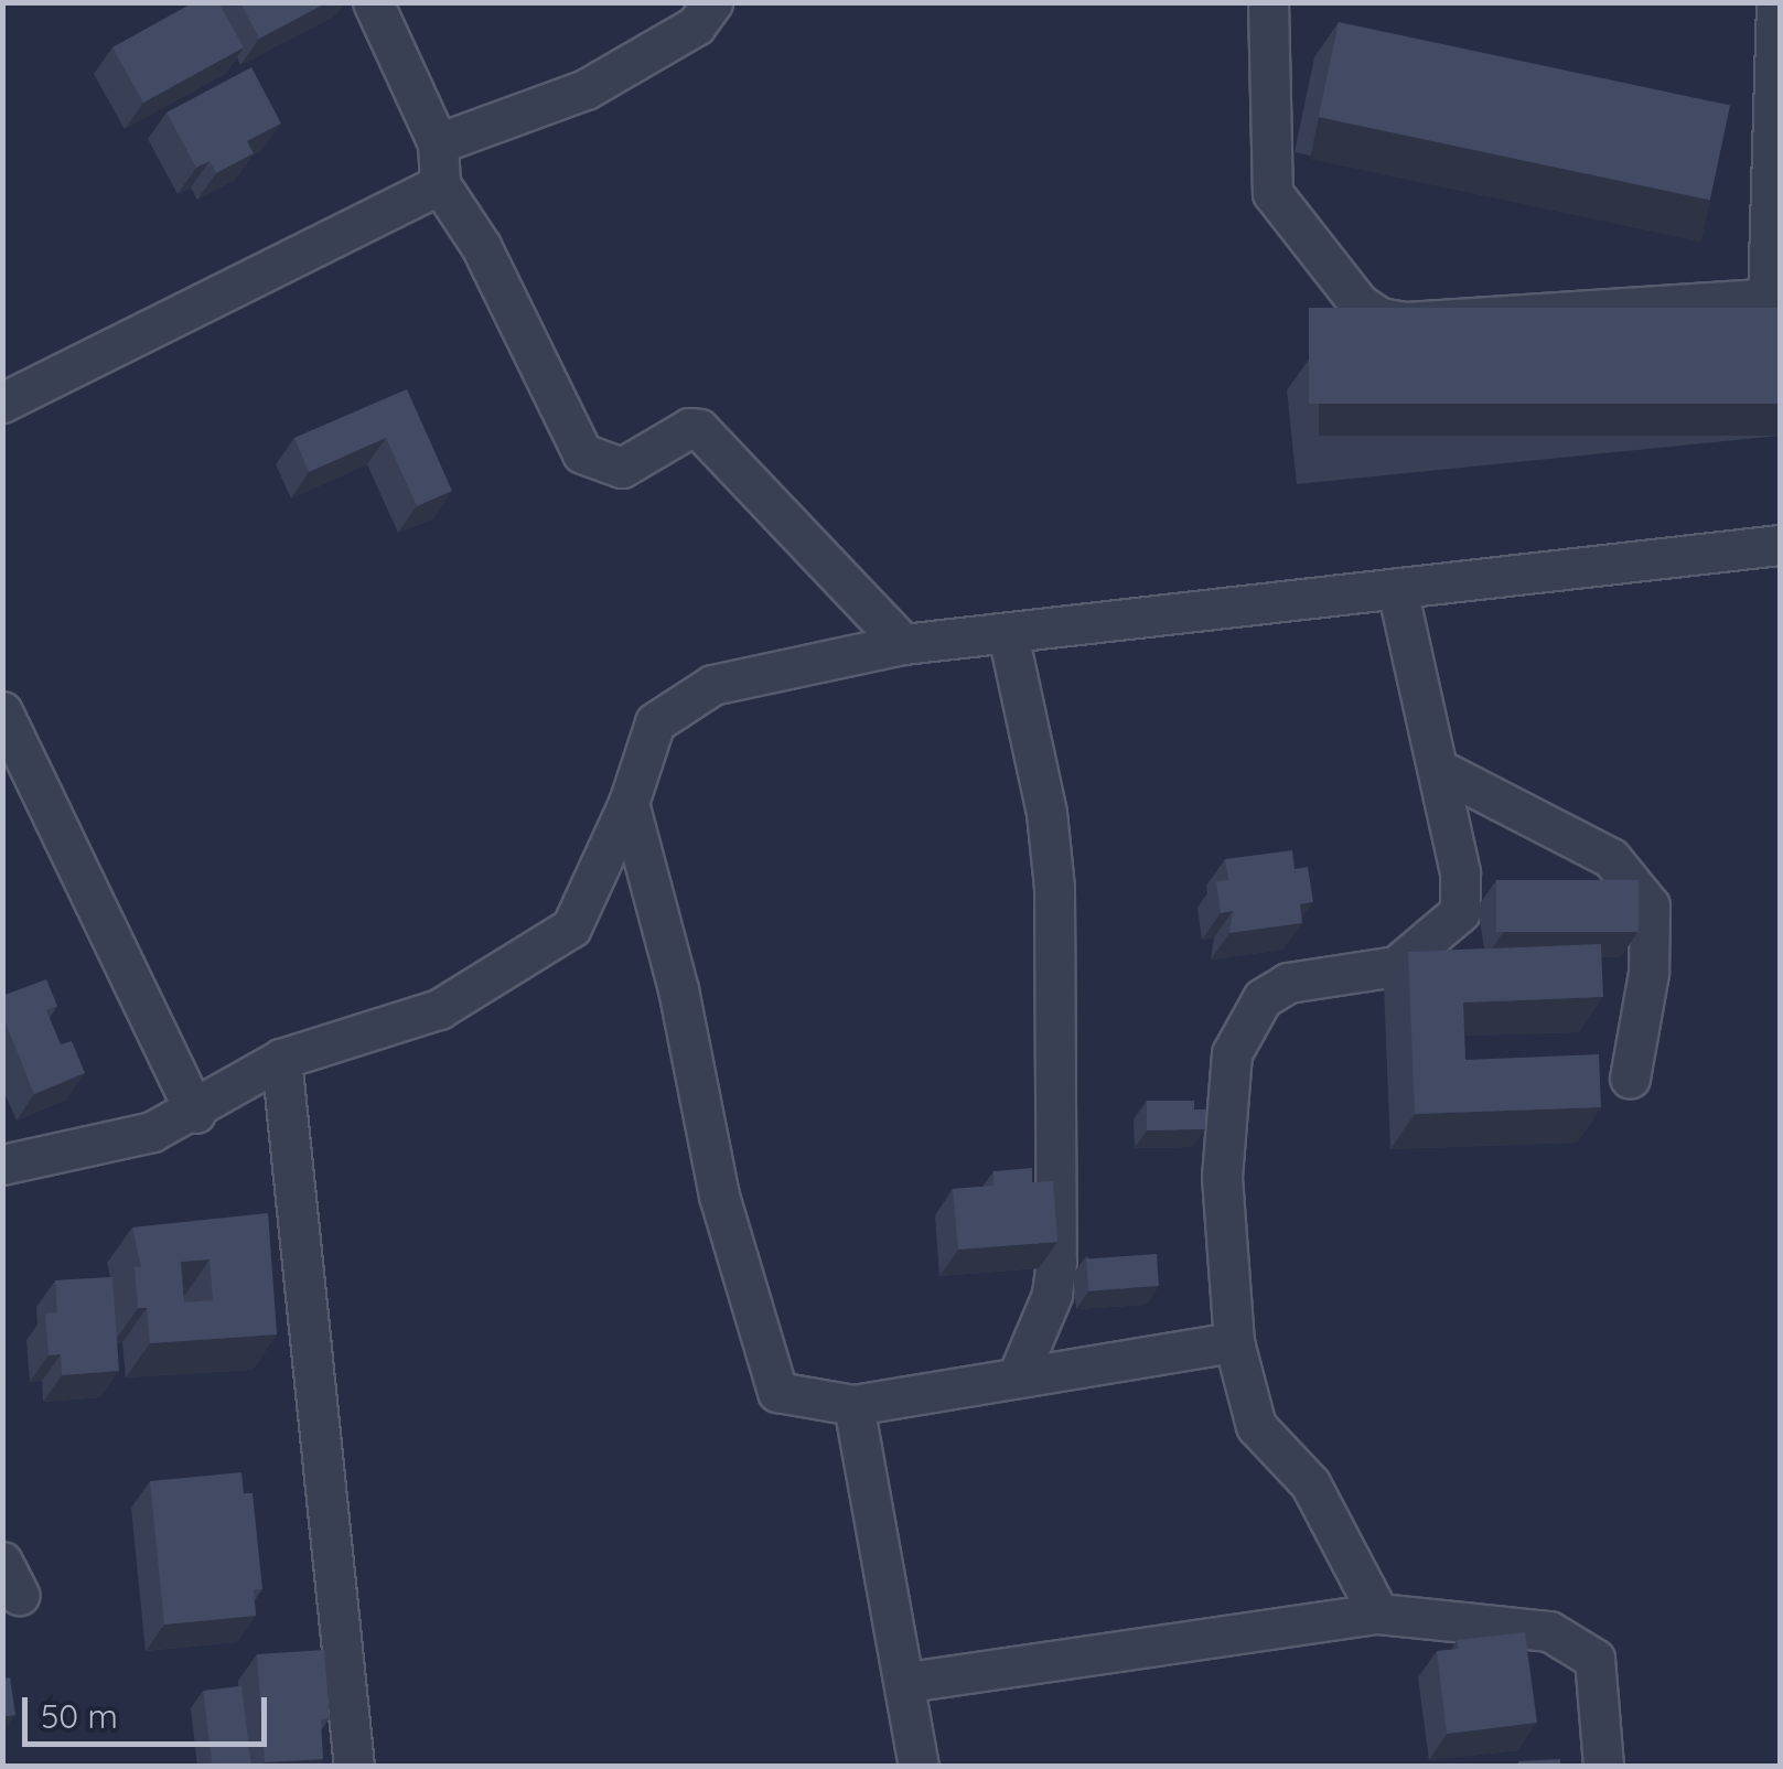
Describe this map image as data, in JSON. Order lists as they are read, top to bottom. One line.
{"scale_bar":"50 m"}
